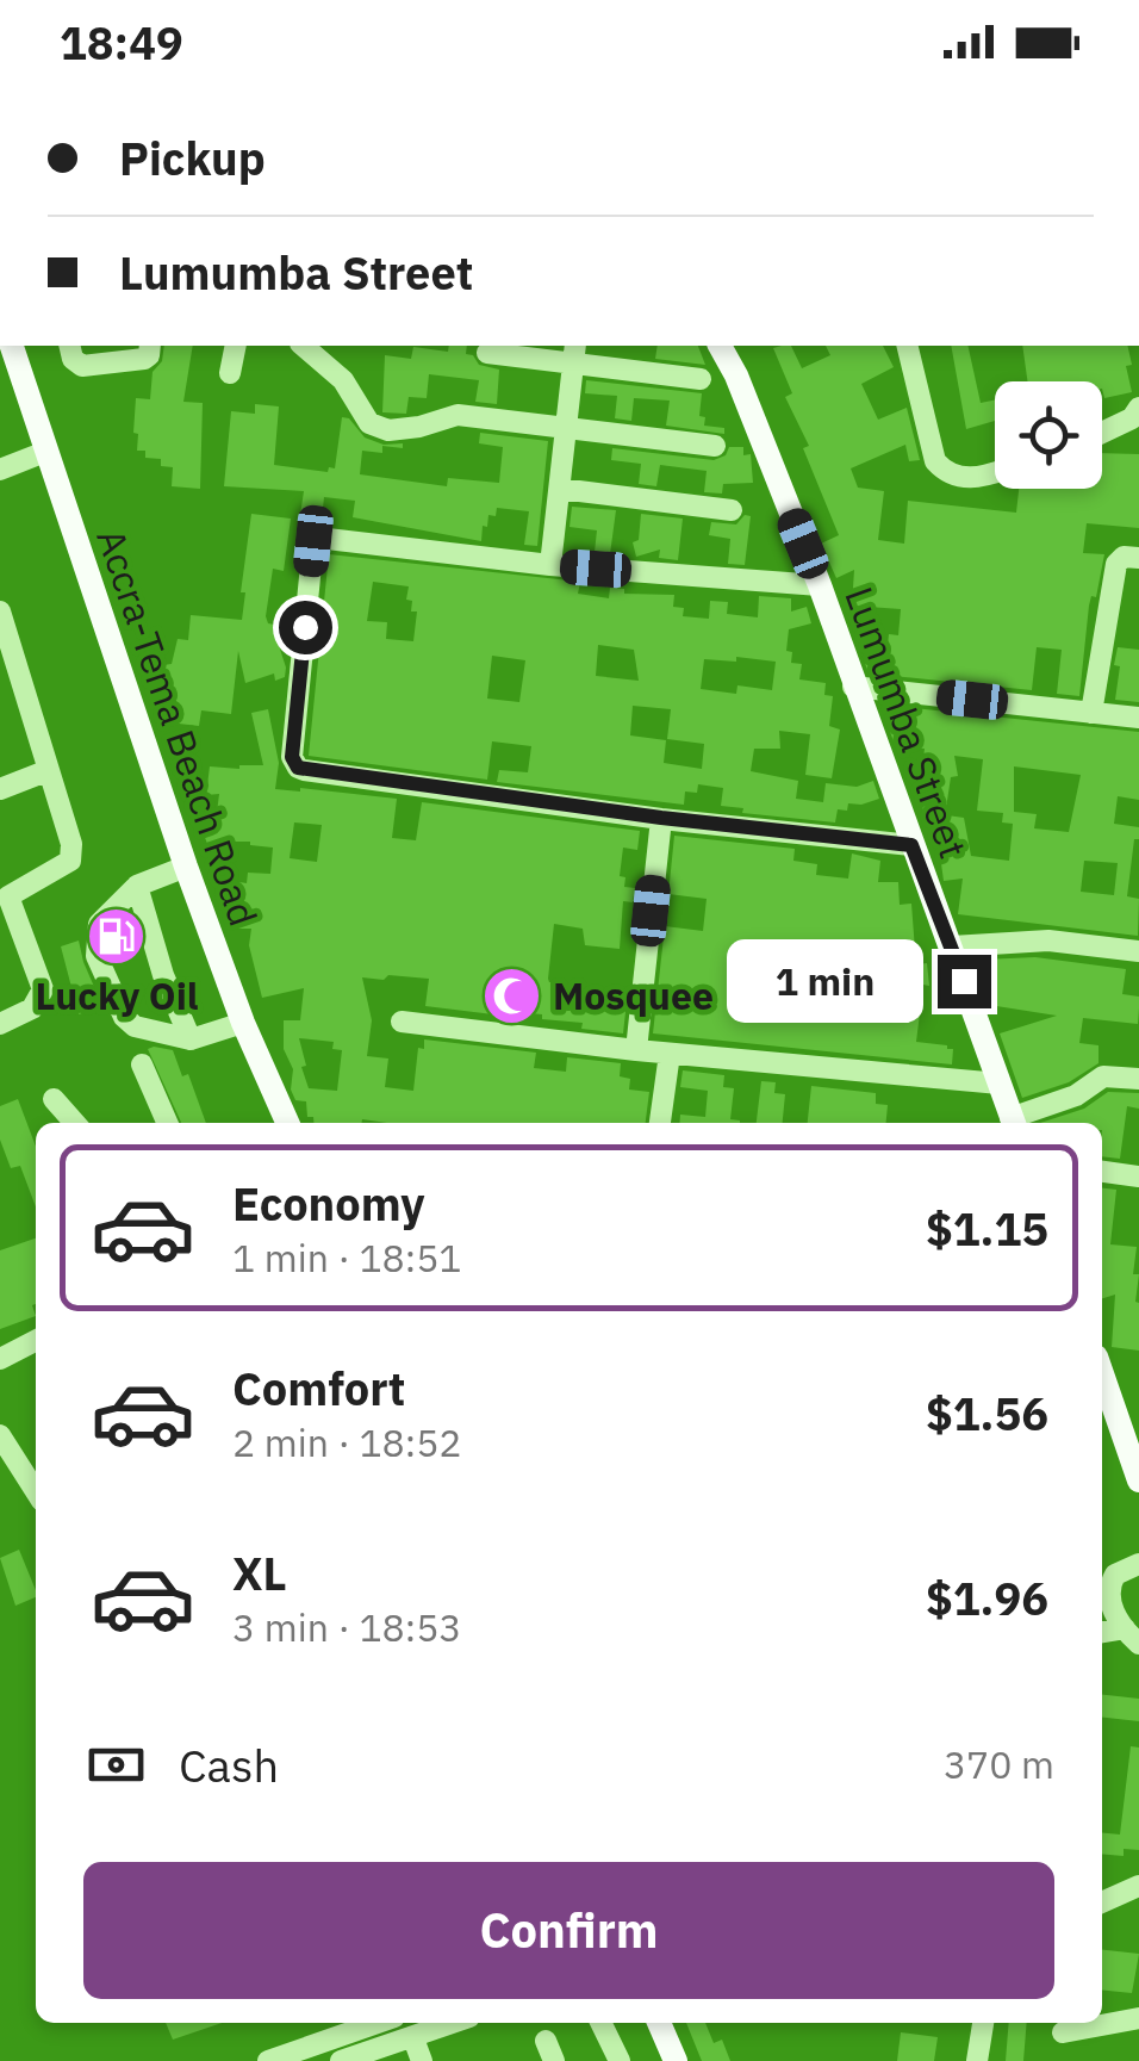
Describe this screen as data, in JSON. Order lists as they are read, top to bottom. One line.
{"streets":{"main road":["Lumumba Street","Accra-Tema Beach Road"]},"places":{"fuel station":["Lucky Oil"],"mosque":["Mosquee"]},"page":{"status":"18:49","banner":["Pickup","Lumumba Street"],"bubble":"1 min","list":[{"name":"Economy","note":"1 min · 18:51","value":"$1.15"},{"name":"Comfort","note":"2 min · 18:52","value":"$1.56"},{"name":"XL","note":"3 min · 18:53","value":"$1.96"}],"pay":["Cash","370 m"],"buttons":"Confirm"}}
